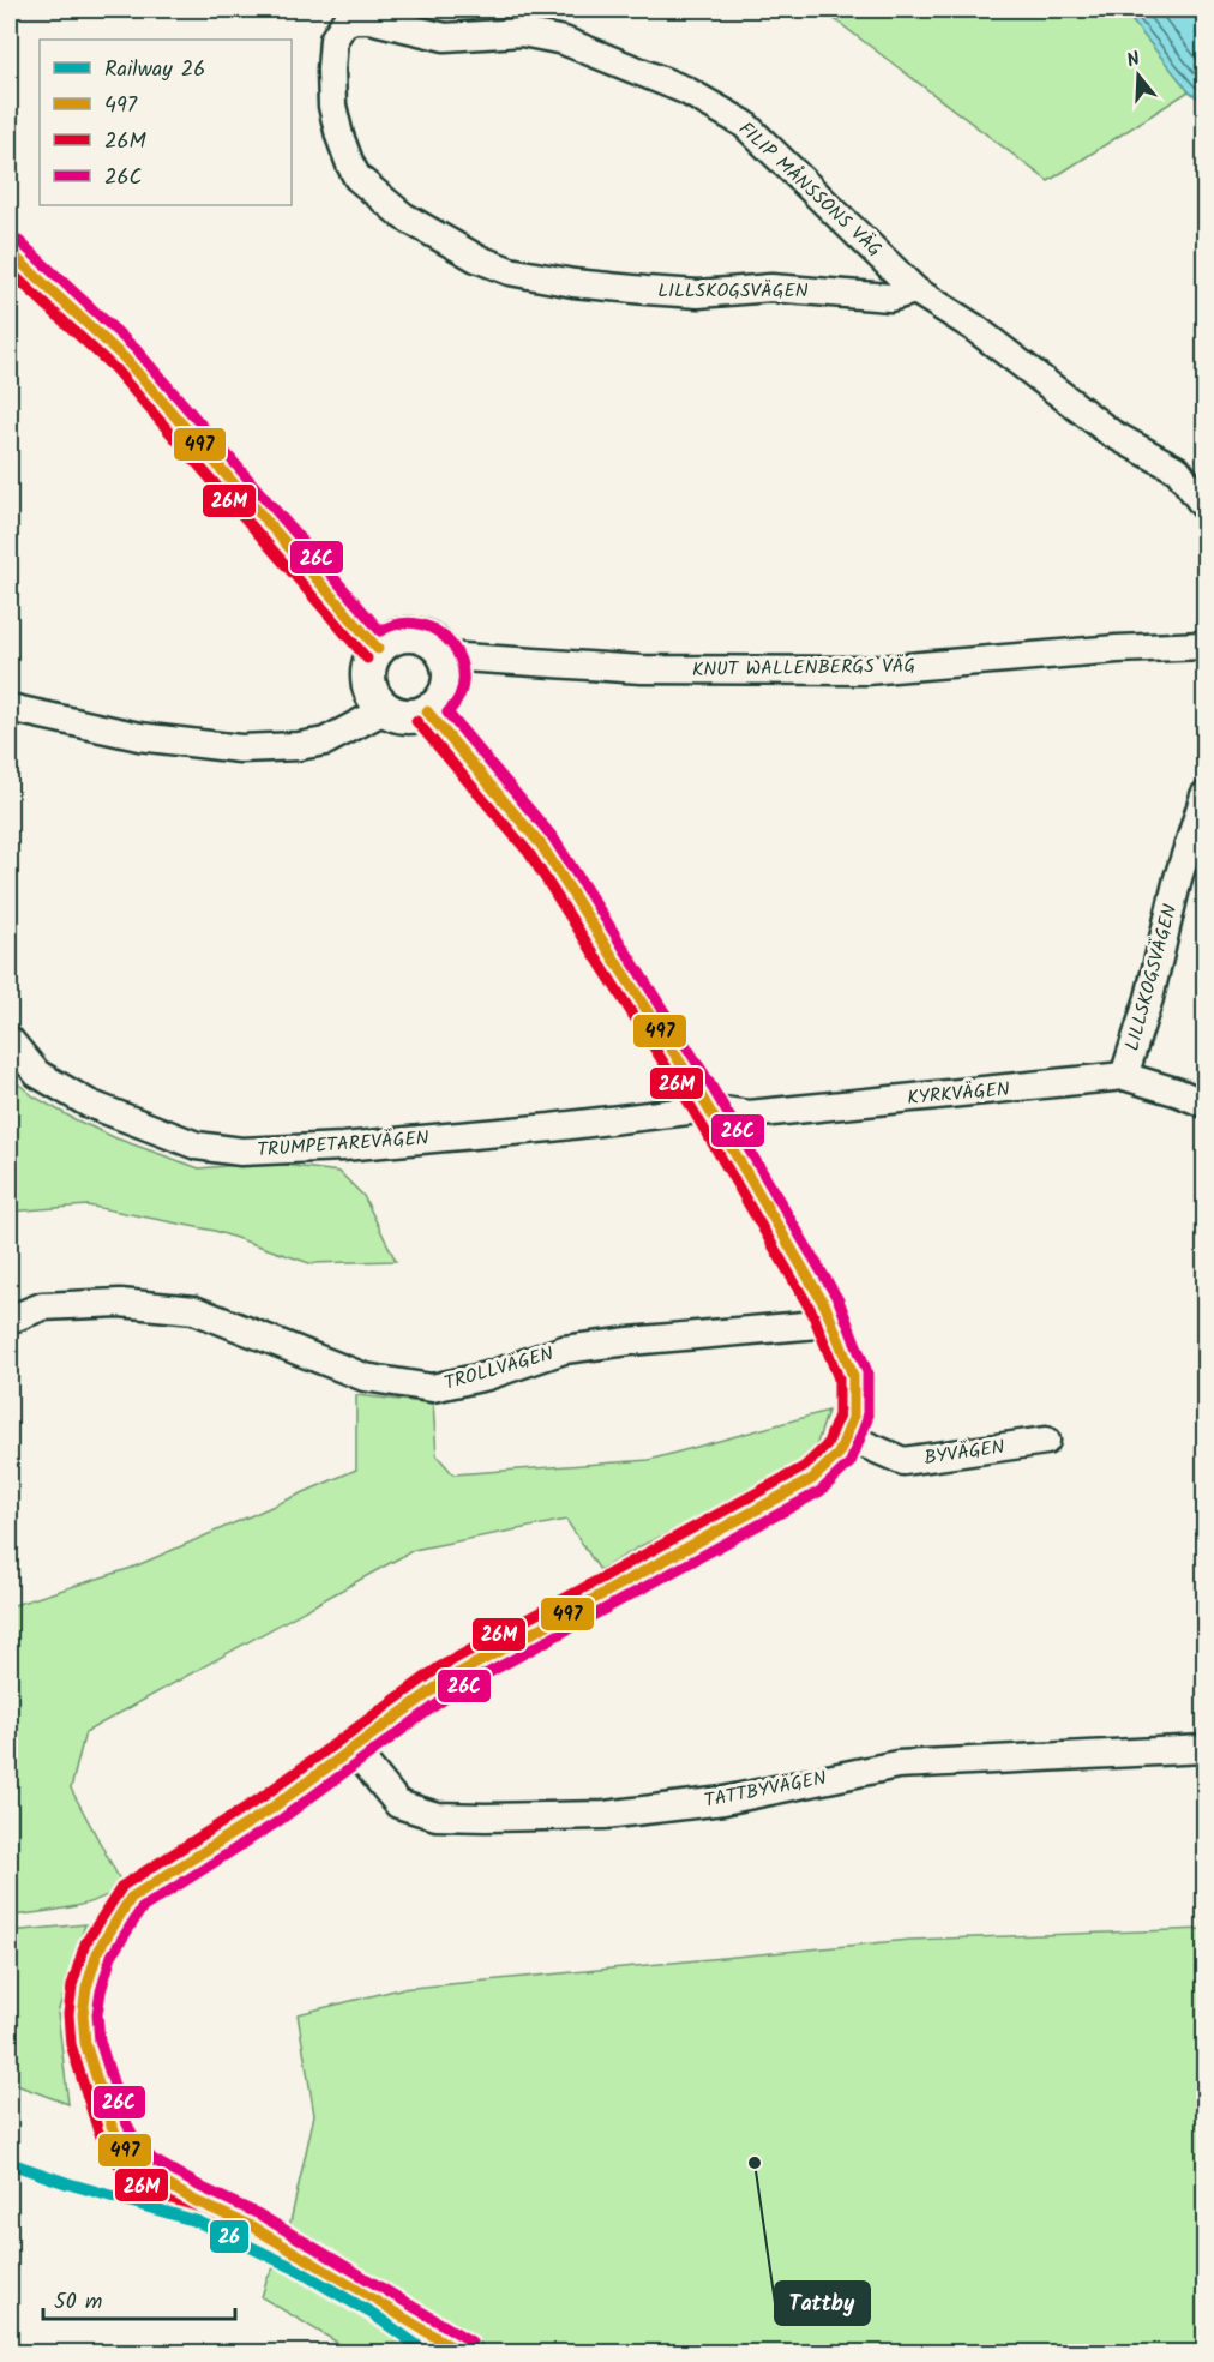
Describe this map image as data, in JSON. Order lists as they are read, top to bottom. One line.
{"streets":{"street":["FILIP MÅNSSONS VÄG","LILLSKOGSVÄGEN","KNUT WALLENBERGS VÄG","KYRKVÄGEN","TRUMPETAREVÄGEN","TROLLVÄGEN","BYVÄGEN","TATTBYVÄGEN"]},"crossings":[["FILIP MÅNSSONS VÄG","LILLSKOGSVÄGEN"],["LILLSKOGSVÄGEN","KYRKVÄGEN"],["KYRKVÄGEN","TRUMPETAREVÄGEN"]],"places":["Tattby"],"lines":["transit line 26C","transit line 497","transit line 26M","rail line 26"],"legend":["Railway 26","497","26M","26C"],"scale_bar":"50 m","north":"top"}
